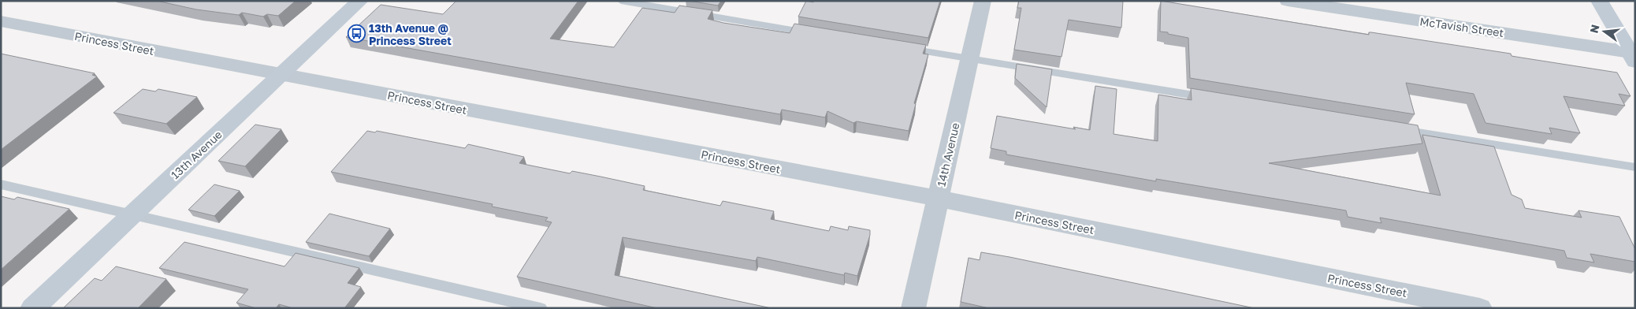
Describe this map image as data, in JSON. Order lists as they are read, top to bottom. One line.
{"streets":{"street":["McTavish Street","Princess Street","13th Avenue","14th Avenue"]},"crossings":[["Princess Street","13th Avenue"],["Princess Street","14th Avenue"]],"places":{"bus stop":["13th Avenue @ Princess Street"]},"north":"left"}
